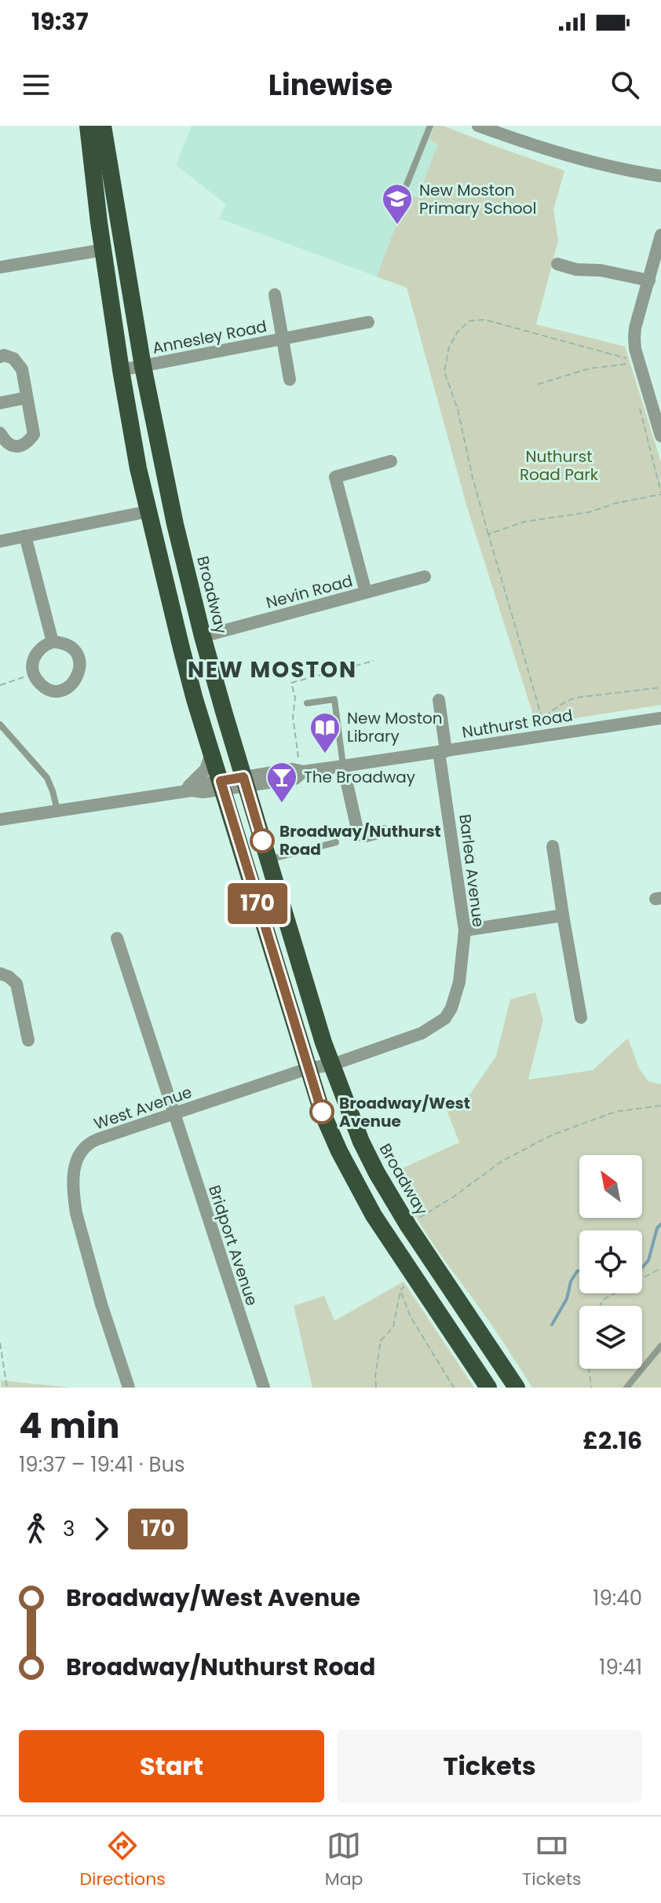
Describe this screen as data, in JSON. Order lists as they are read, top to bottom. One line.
{"streets":{"highway":["Broadway"],"street":["Annesley Road","Nevin Road","Nuthurst Road","Barlea Avenue","West Avenue","Bridport Avenue"]},"crossings":[["Annesley Road","Broadway"],["Nevin Road","Broadway"],["Broadway","Nuthurst Road"],["Broadway","Barlea Avenue"],["Nuthurst Road","Barlea Avenue"],["Barlea Avenue","West Avenue"],["West Avenue","Bridport Avenue"]],"districts":["NEW MOSTON"],"parks":["Nuthurst Road Park"],"places":{"school or university":["New Moston Primary School"],"library":["New Moston Library"],"bar":["The Broadway"],"other":["Broadway/Nuthurst Road","Broadway/West Avenue"]},"lines":["bus line 170"],"north":"top left","page":{"status":"19:37","header":"Linewise","on_map":"170","heading":["4 min","19:37 – 19:41 · Bus","£2.16"],"legs":["3","170"],"list":[{"name":"Broadway/West Avenue","value":"19:40"},{"name":"Broadway/Nuthurst Road","value":"19:41"}],"buttons":["Start","Tickets"],"tabs":["Directions","Map","Tickets"]}}
